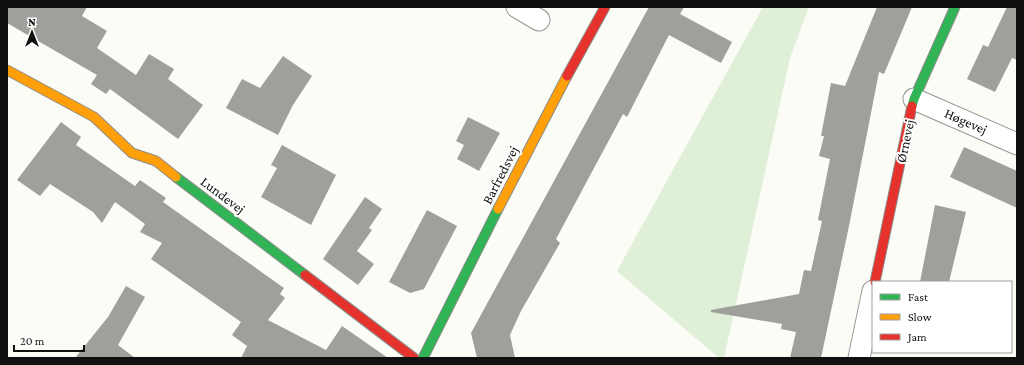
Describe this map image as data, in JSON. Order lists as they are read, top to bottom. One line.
{"streets":{"street":["Høgevej","Ørnevej","Barfredsvej","Lundevej"]},"crossings":[["Høgevej","Ørnevej"]],"legend":["Fast","Slow","Jam"],"scale_bar":"20 m","north":"top"}
